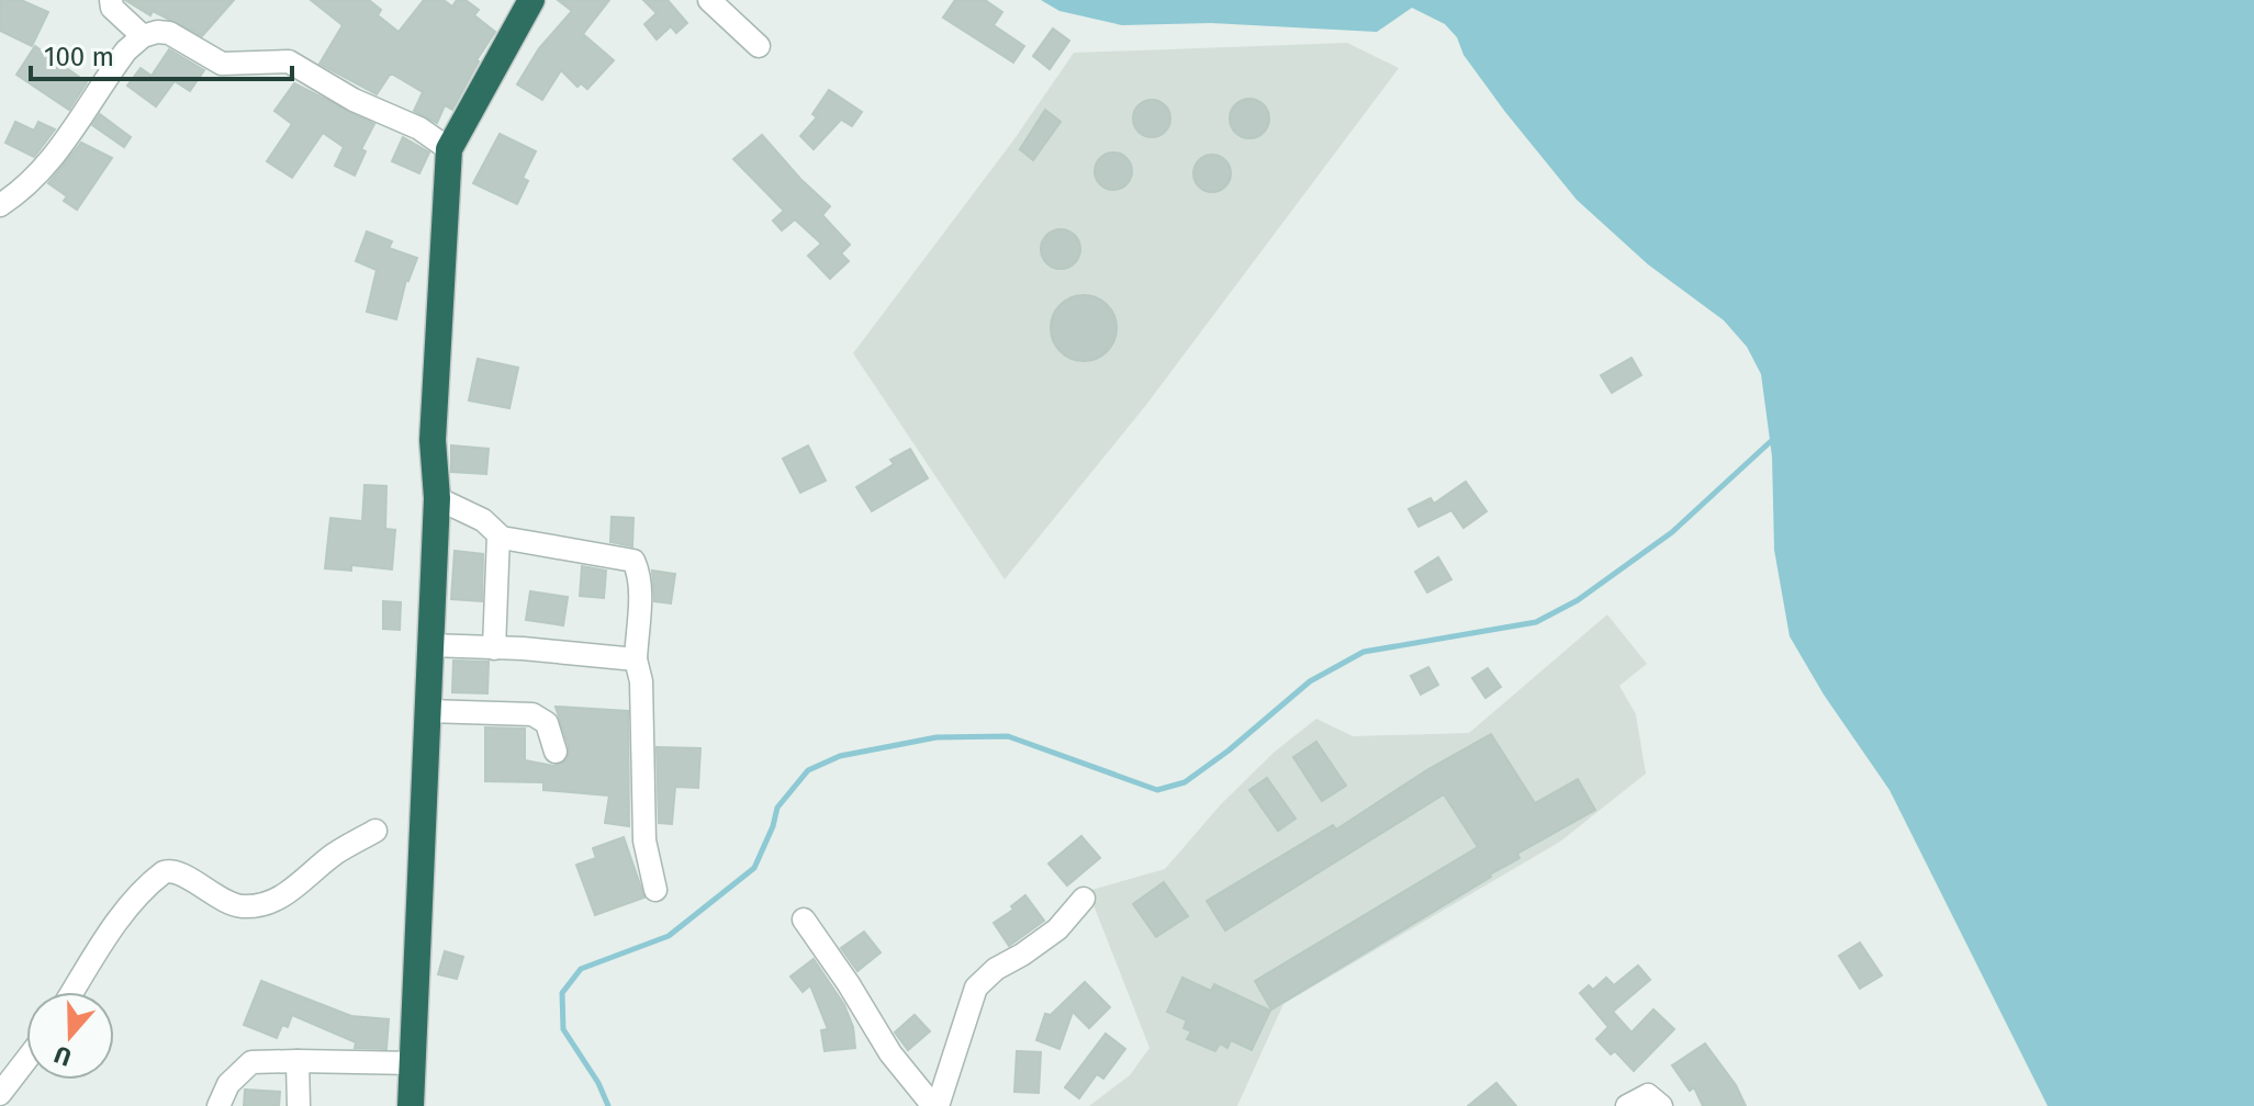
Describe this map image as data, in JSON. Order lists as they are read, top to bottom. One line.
{"scale_bar":"100 m","north":"bottom"}
